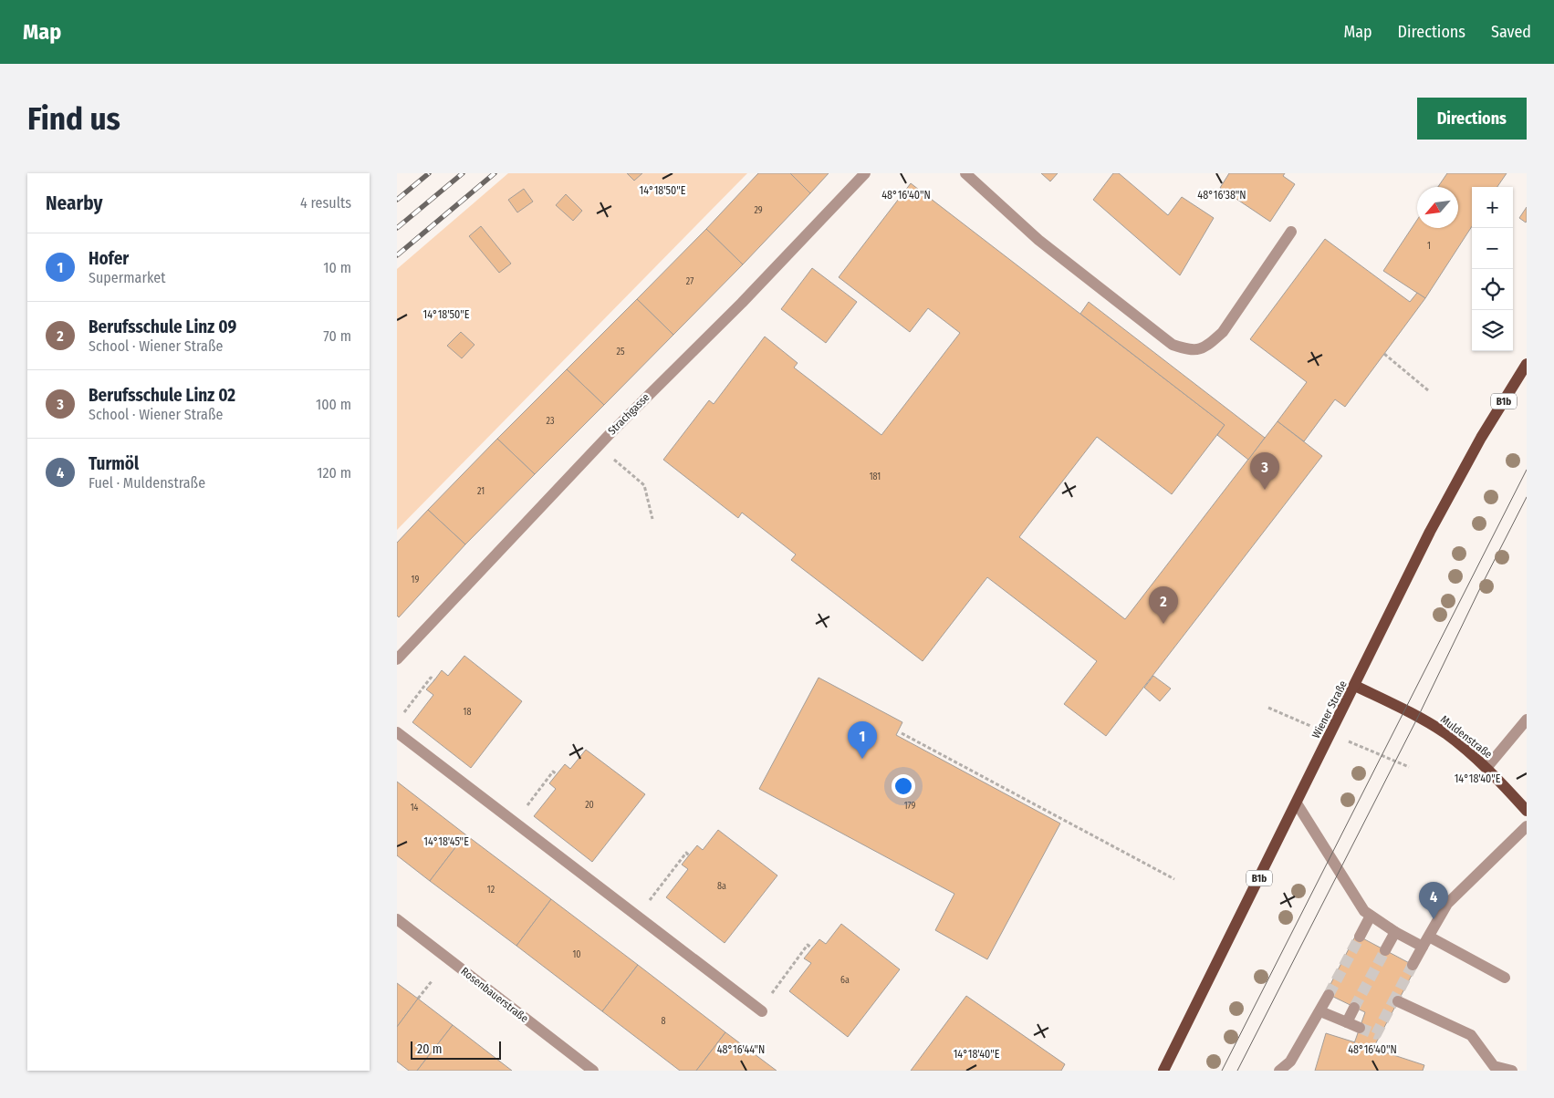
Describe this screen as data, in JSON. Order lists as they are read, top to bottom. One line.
{"streets":{"main road":["B1b","Wiener Straße","Muldenstraße"],"street":["Strachgasse","Rosenbauerstraße"]},"crossings":[["Wiener Straße","Muldenstraße"]],"house_numbers":["29","1","27","25","23","181","21","19","18","20","179","14","8a","12","10","6a","8"],"scale_bar":"20 m","north":"bottom left","page":{"header":"Map","nav":["Map","Directions","Saved"],"buttons":"Directions","title":"Find us","heading":["Nearby","4 results"],"map_buttons":["+","−"],"list":[{"mark":"1","name":"Hofer","note":"Supermarket","value":"10 m"},{"mark":"2","name":"Berufsschule Linz 09","note":"School · Wiener Straße","value":"70 m"},{"mark":"3","name":"Berufsschule Linz 02","note":"School · Wiener Straße","value":"100 m"},{"mark":"4","name":"Turmöl","note":"Fuel · Muldenstraße","value":"120 m"}],"pins":["3","2","1","4"],"scale":"20 m"},"coordinates":["14°18'50\"E","48°16'40\"N","48°16'38\"N","14°18'40\"E","14°18'45\"E","48°16'44\"N"]}
